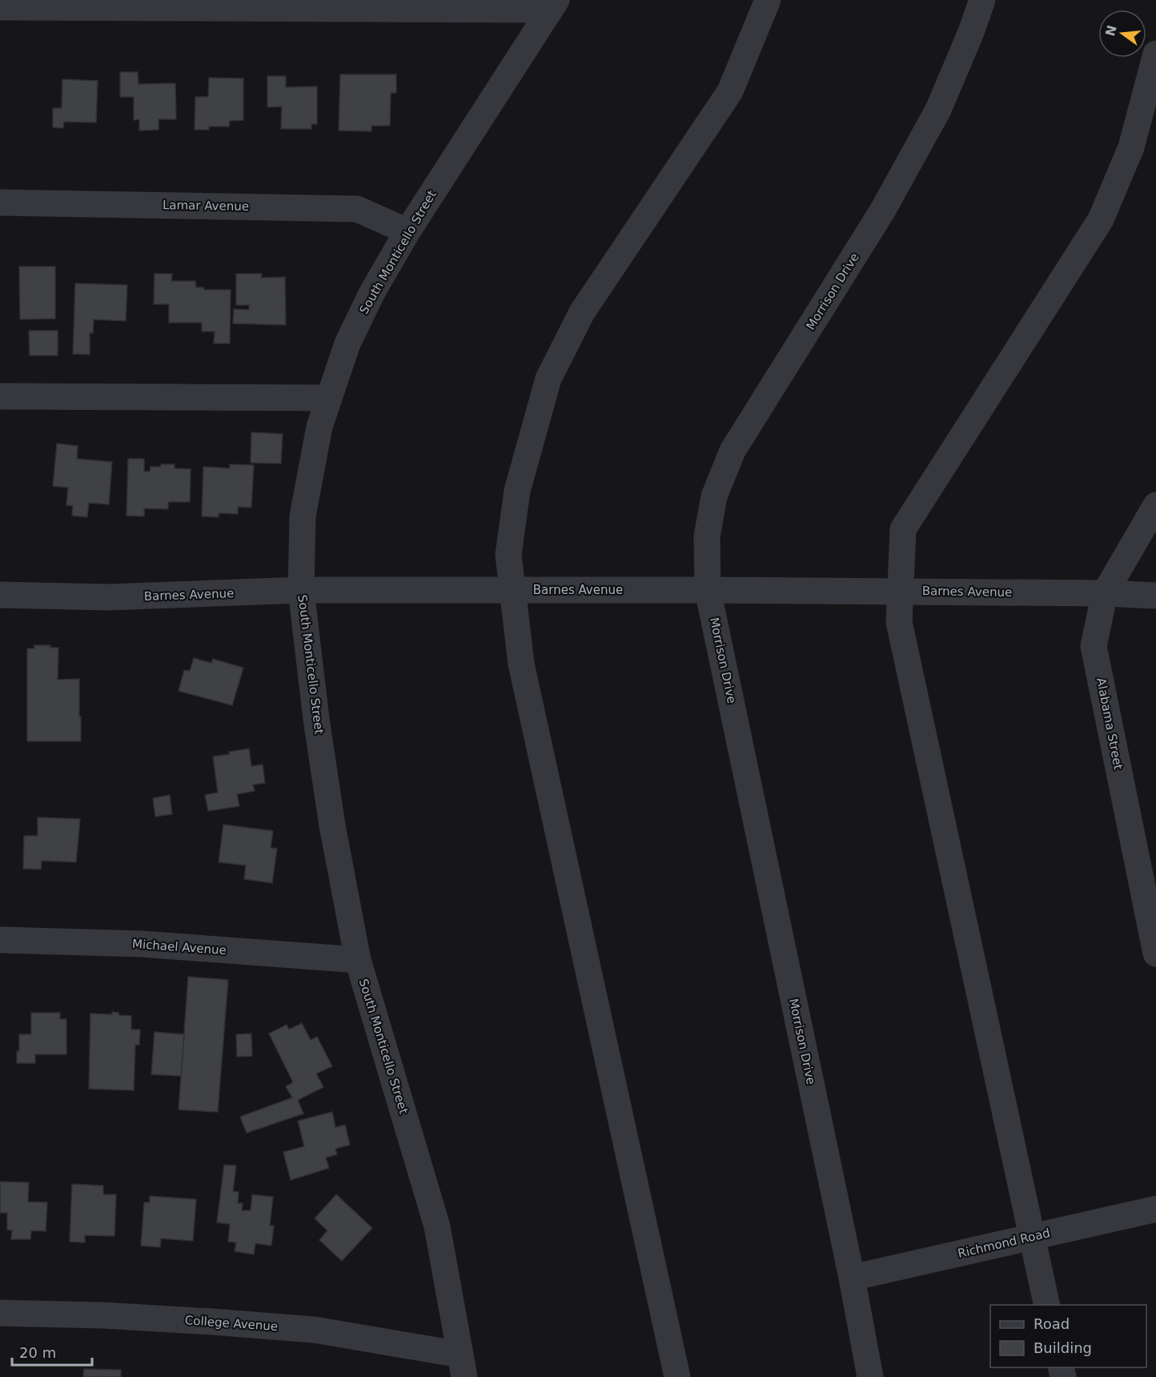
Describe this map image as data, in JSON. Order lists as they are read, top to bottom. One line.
{"streets":{"street":["Lamar Avenue","South Monticello Street","Morrison Drive","Barnes Avenue","Alabama Street","Michael Avenue","Richmond Road","College Avenue"]},"crossings":[["Lamar Avenue","South Monticello Street"],["South Monticello Street","Barnes Avenue"],["South Monticello Street","Michael Avenue"],["South Monticello Street","College Avenue"],["Morrison Drive","Barnes Avenue"],["Morrison Drive","Richmond Road"],["Barnes Avenue","Alabama Street"]],"legend":["Road","Building"],"scale_bar":"20 m","north":"left"}
